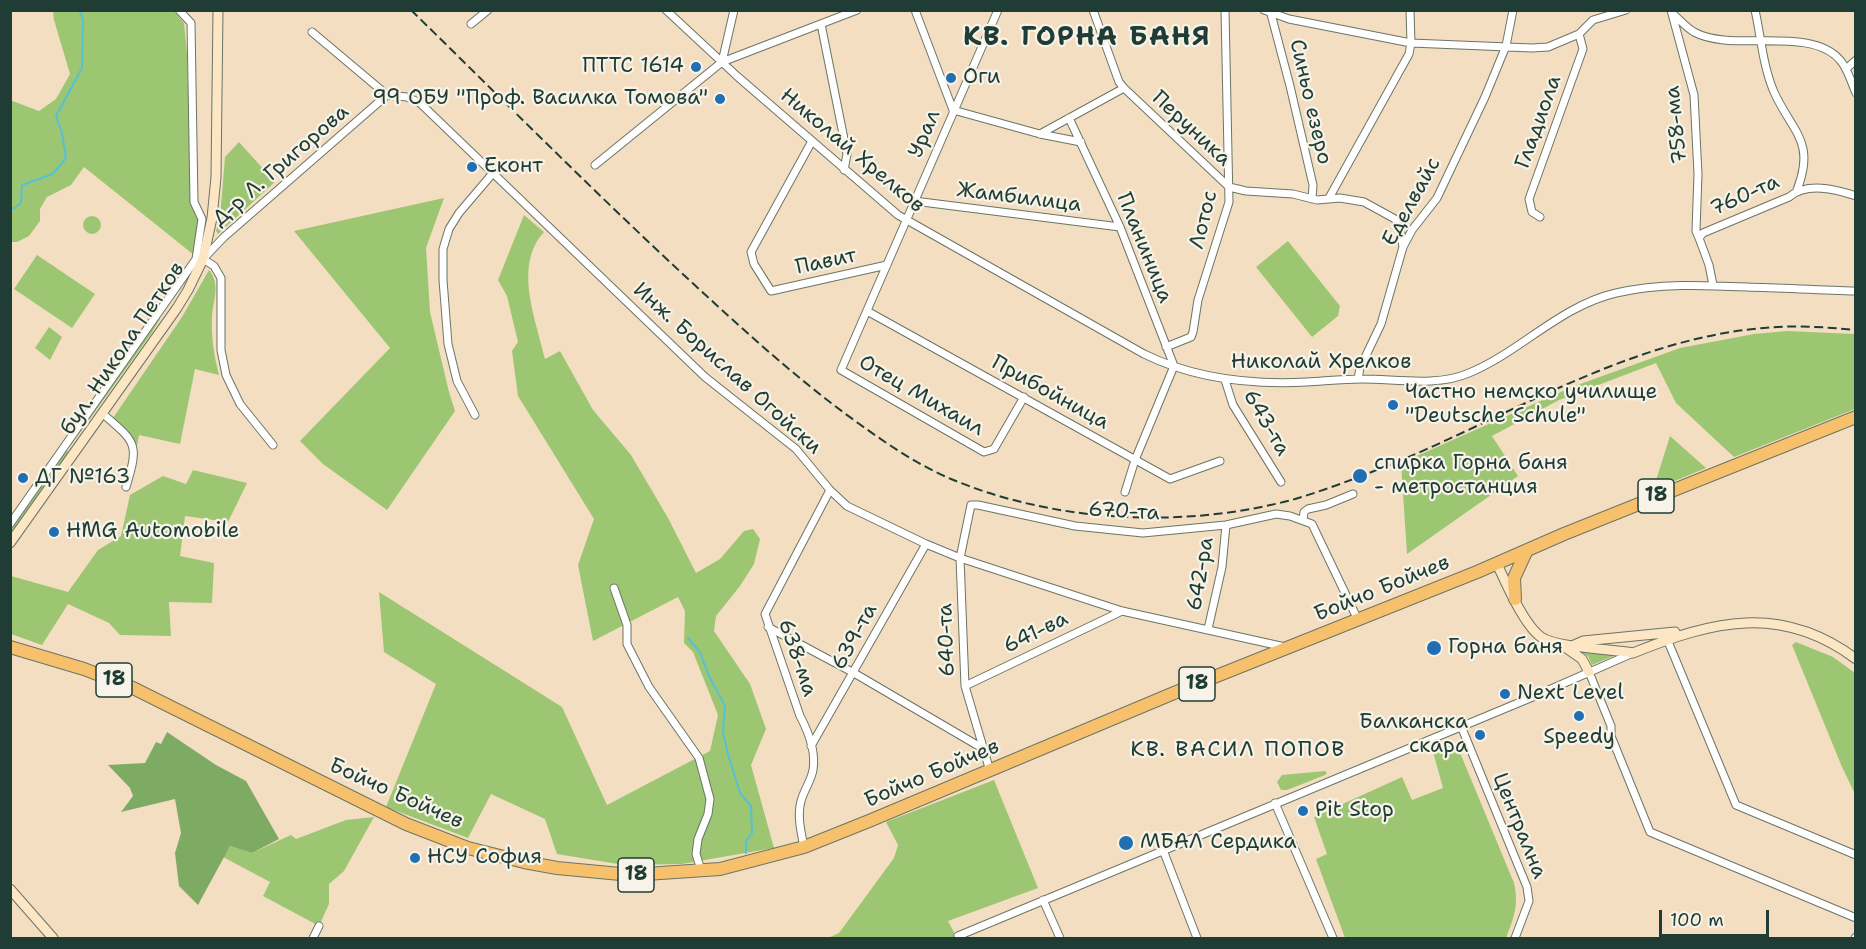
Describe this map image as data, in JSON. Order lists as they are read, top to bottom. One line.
{"streets":{"highway":["18","Бойчо Бойчев"],"street":["Синьо езеро","Гладиола","758-ма","Перуника","Урал","Николай Хрелков","Д-р Л. Григорова","760-та","Жамбилица","Еделвайс","Лотос","Планиница","Павит","бул. Никола Петков","Инж. Борислав Огойски","Прибойница","Отец Михаил","643-та","670-та","642-ра","641-ва","639-та","640-та","638-ма","Централна"]},"crossings":[["Синьо езеро","Перуника"],["758-ма","760-та"],["Перуника","Еделвайс"],["Перуника","Лотос"],["Урал","Николай Хрелков"],["Урал","Жамбилица"],["Урал","Павит"],["Урал","Прибойница"],["Урал","Отец Михаил"],["Николай Хрелков","760-та"],["Николай Хрелков","Еделвайс"],["Николай Хрелков","Планиница"],["Николай Хрелков","Павит"],["Николай Хрелков","643-та"],["Д-р Л. Григорова","бул. Никола Петков"],["Д-р Л. Григорова","Инж. Борислав Огойски"],["Жамбилица","Планиница"],["Лотос","Планиница"],["Инж. Борислав Огойски","642-ра"],["Инж. Борислав Огойски","Бойчо Бойчев"],["Инж. Борислав Огойски","641-ва"],["Инж. Борислав Огойски","639-та"],["Инж. Борислав Огойски","640-та"],["Инж. Борислав Огойски","638-ма"],["Прибойница","Отец Михаил"],["670-та","642-ра"],["670-та","640-та"],["Бойчо Бойчев","640-та"],["Бойчо Бойчев","638-ма"],["641-ва","640-та"],["639-та","638-ма"]],"districts":["КВ. ГОРНА БАНЯ","КВ. ВАСИЛ ПОПОВ"],"places":["ПТТС 1614","Оги","99 ОБУ \"Проф. Василка Томова\"","Еконт","Частно немско училище \"Deutsche Schule\"","спирка Горна баня - метростанция","ДГ №163","HMG Automobile","Горна баня","Next Level","Speedy","Балканска скара","Pit Stop","МБАЛ Сердика","НСУ София"],"scale_bar":"100 m"}
